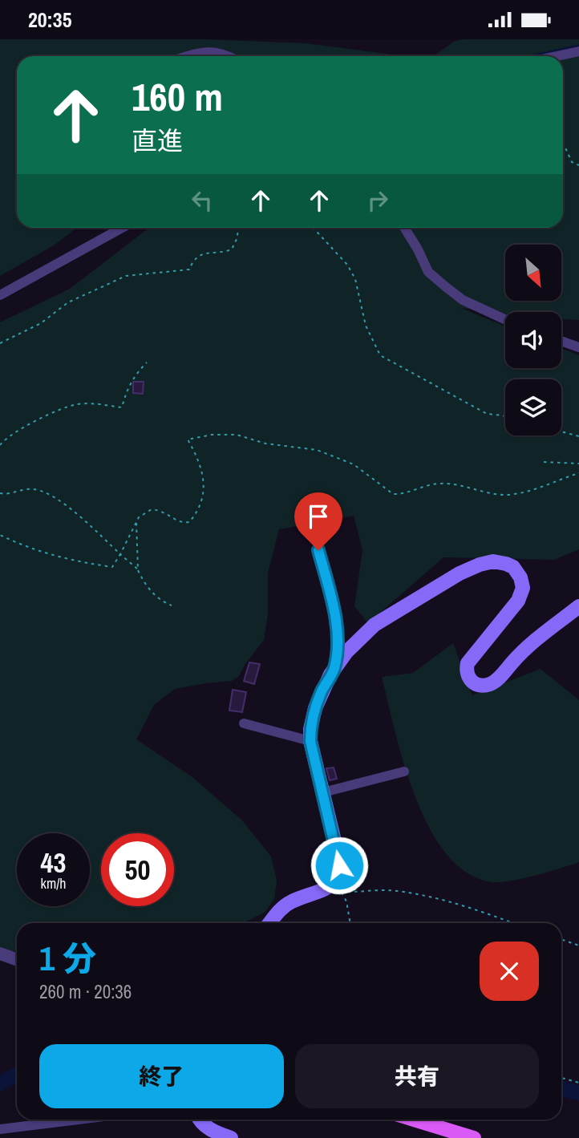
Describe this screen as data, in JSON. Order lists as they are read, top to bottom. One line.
{"north":"bottom right","page":{"status":"20:35","turn":["160 m","直進"],"speed":"43 km/h","limit":"50","heading":["1 分","260 m · 20:36"],"buttons":["終了","共有"]}}
